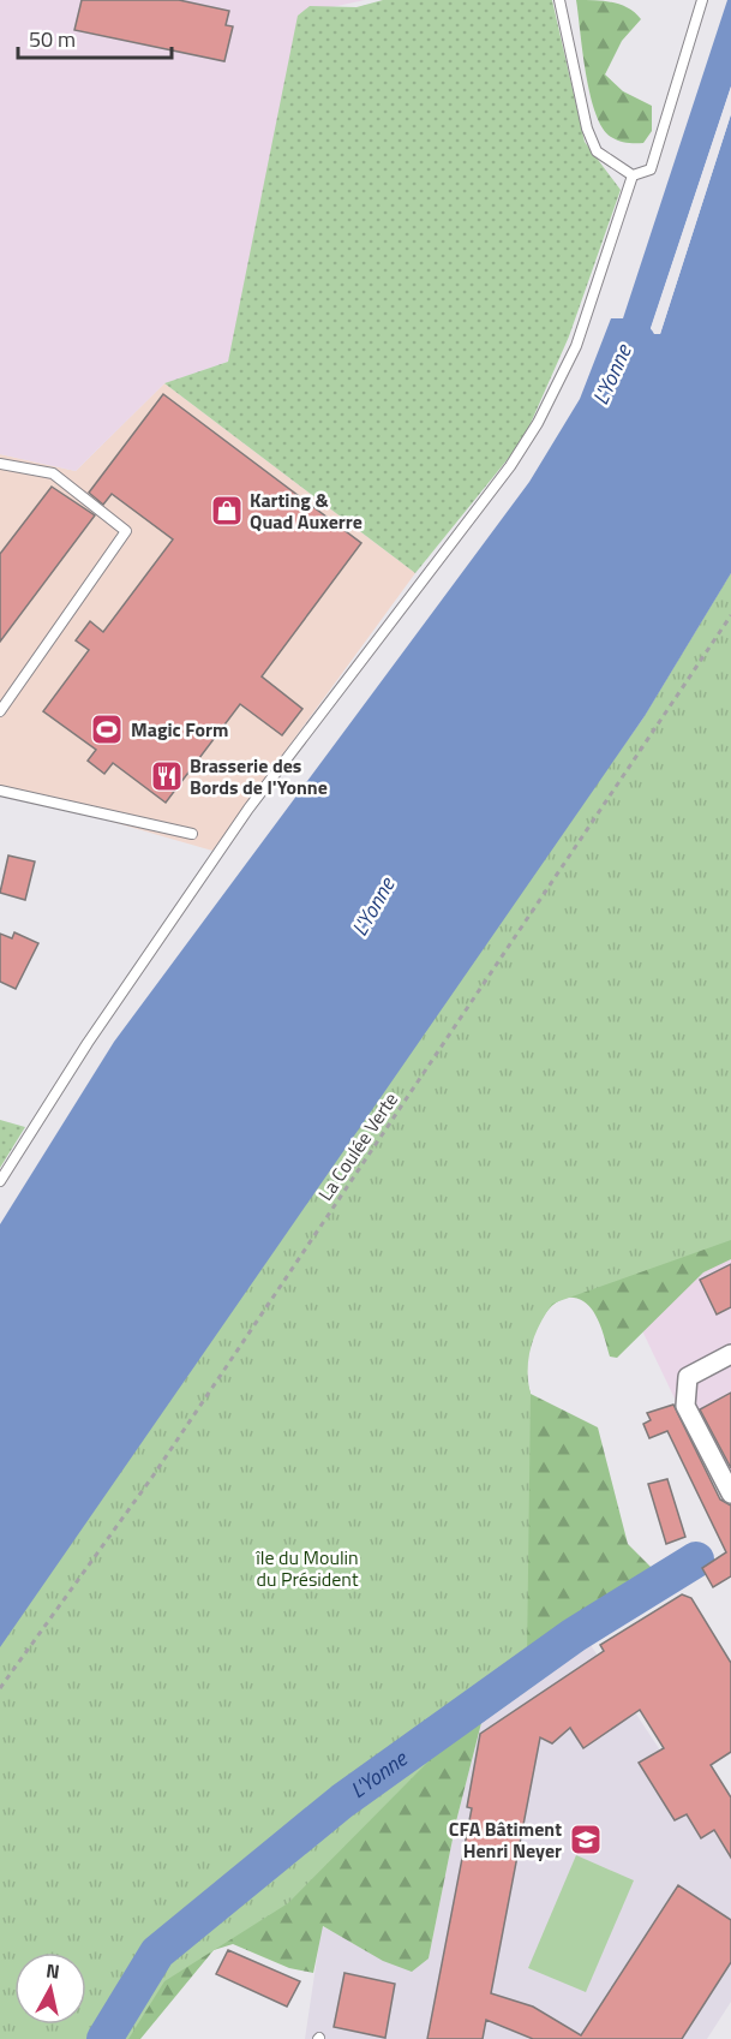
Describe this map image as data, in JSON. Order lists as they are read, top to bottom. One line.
{"streets":{"path":["La Coulée Verte"]},"water":["L'Yonne"],"parks":["île du Moulin du Président"],"places":{"shop":["Karting & Quad Auxerre"],"sports":["Magic Form"],"restaurant":["Brasserie des Bords de l'Yonne"],"school or university":["CFA Bâtiment Henri Neyer"]},"scale_bar":"50 m","north":"top"}
